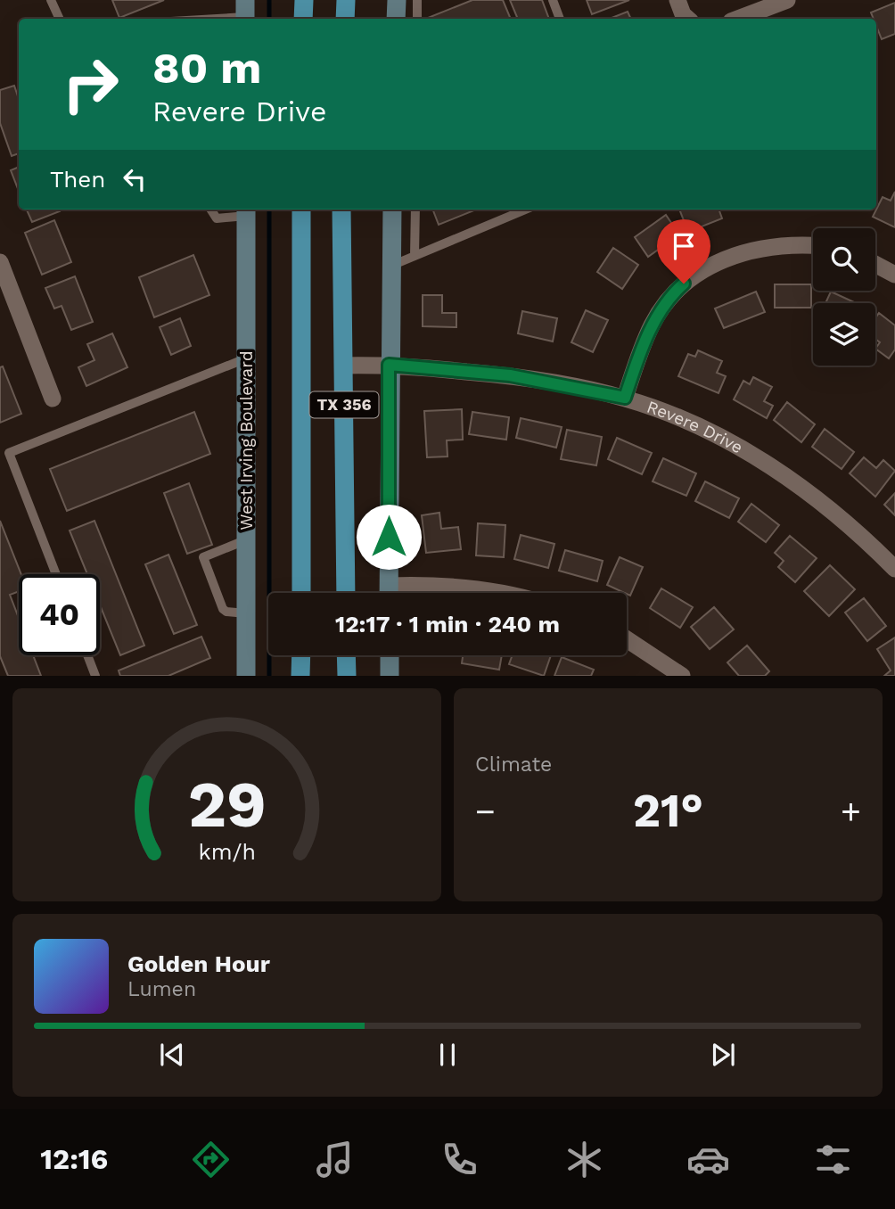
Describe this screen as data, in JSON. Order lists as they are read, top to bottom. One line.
{"streets":{"main road":["TX 356"],"street":["Revere Drive","West Irving Boulevard"]},"crossings":[["TX 356","Revere Drive"]],"page":{"turn":["80 m","Revere Drive"],"then":"Then","limit":"40","trip":"12:17 · 1 min · 240 m","tile":"Climate","heat":["−","21°","+"],"song":["Golden Hour","Lumen"],"tabs":"12:16","gauge":["29","km/h"]}}
